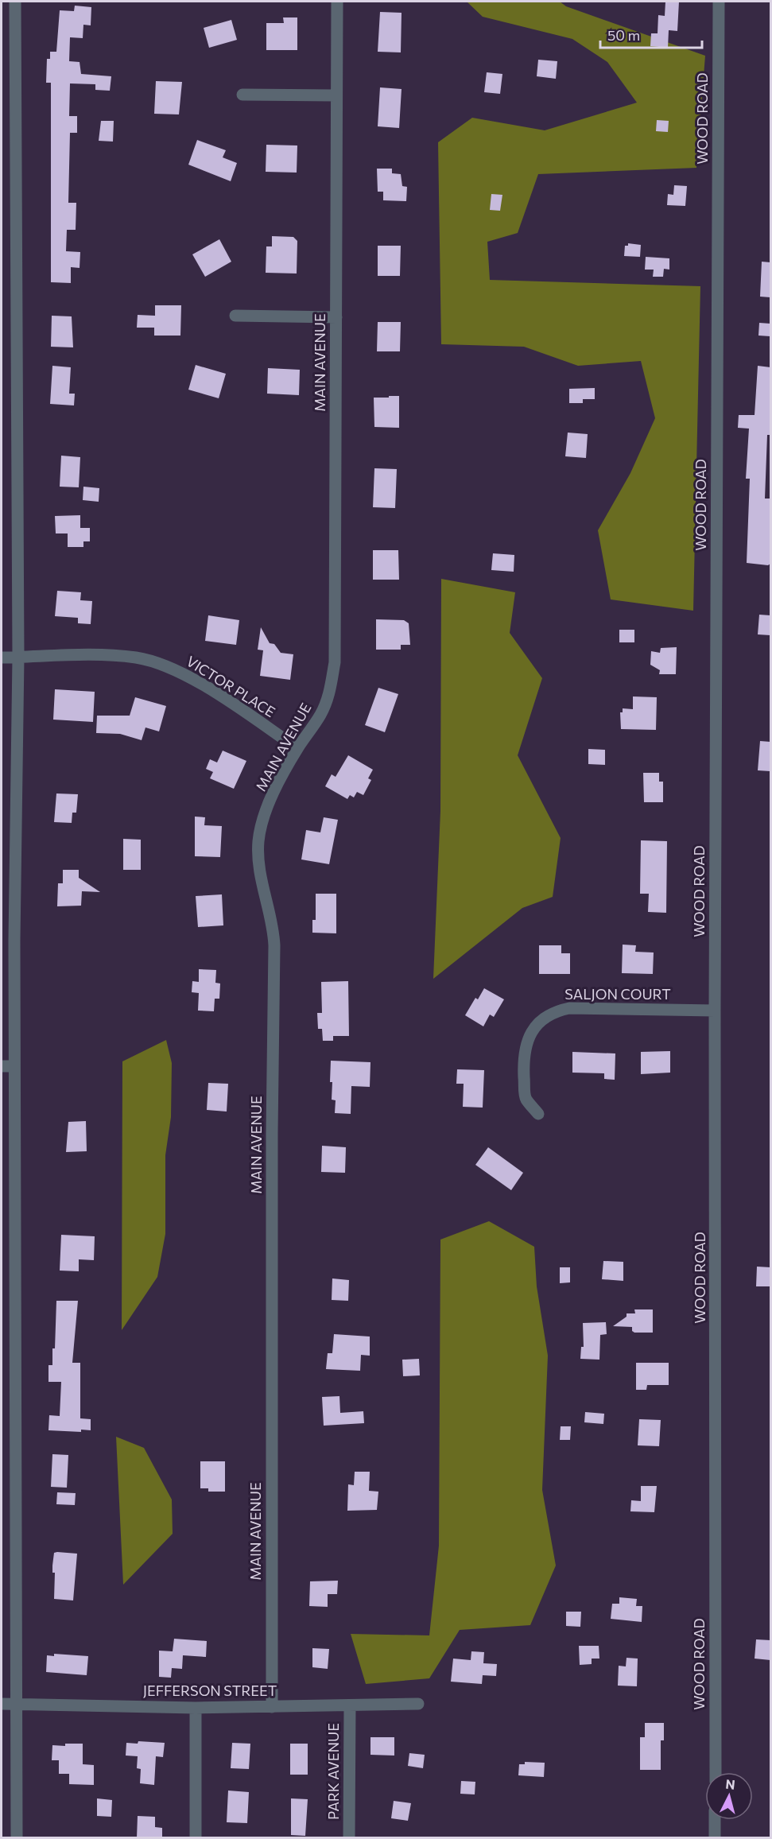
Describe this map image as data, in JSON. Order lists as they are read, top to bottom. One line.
{"streets":{"street":["WOOD ROAD","MAIN AVENUE","VICTOR PLACE","SALJON COURT","JEFFERSON STREET","PARK AVENUE"]},"crossings":[["WOOD ROAD","SALJON COURT"],["MAIN AVENUE","VICTOR PLACE"],["MAIN AVENUE","JEFFERSON STREET"],["JEFFERSON STREET","PARK AVENUE"]],"scale_bar":"50 m","north":"top"}
